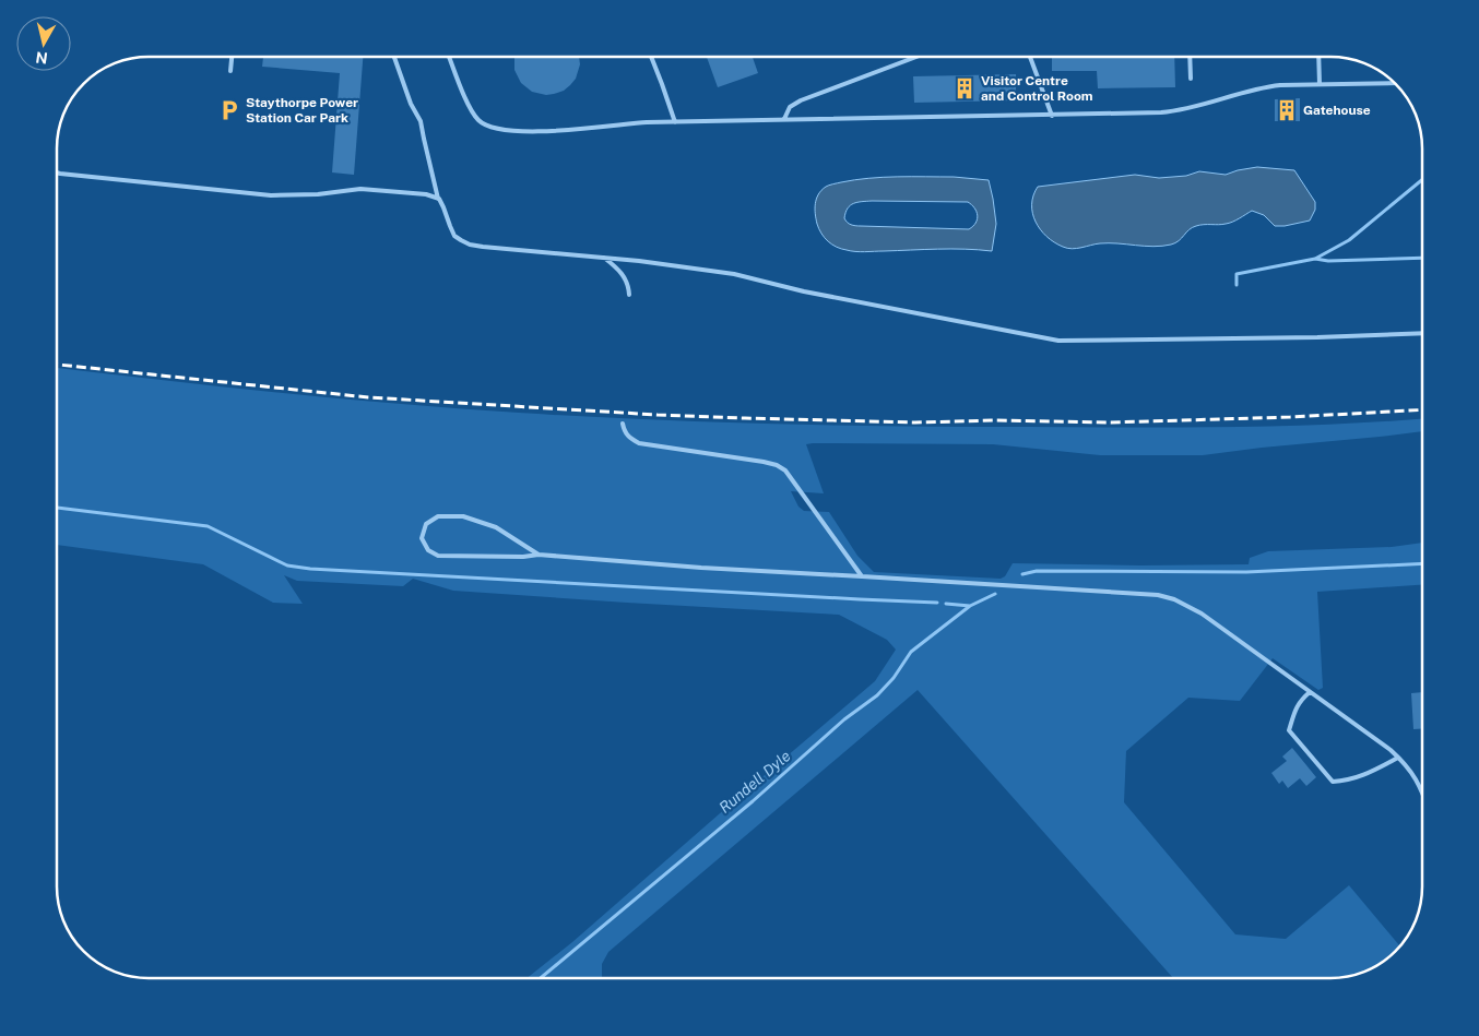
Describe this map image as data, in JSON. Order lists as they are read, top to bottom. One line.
{"water":["Rundell Dyle"],"places":{"building":["Visitor Centre and Control Room","Gatehouse"],"parking":["Staythorpe Power Station Car Park"]},"north":"bottom"}
